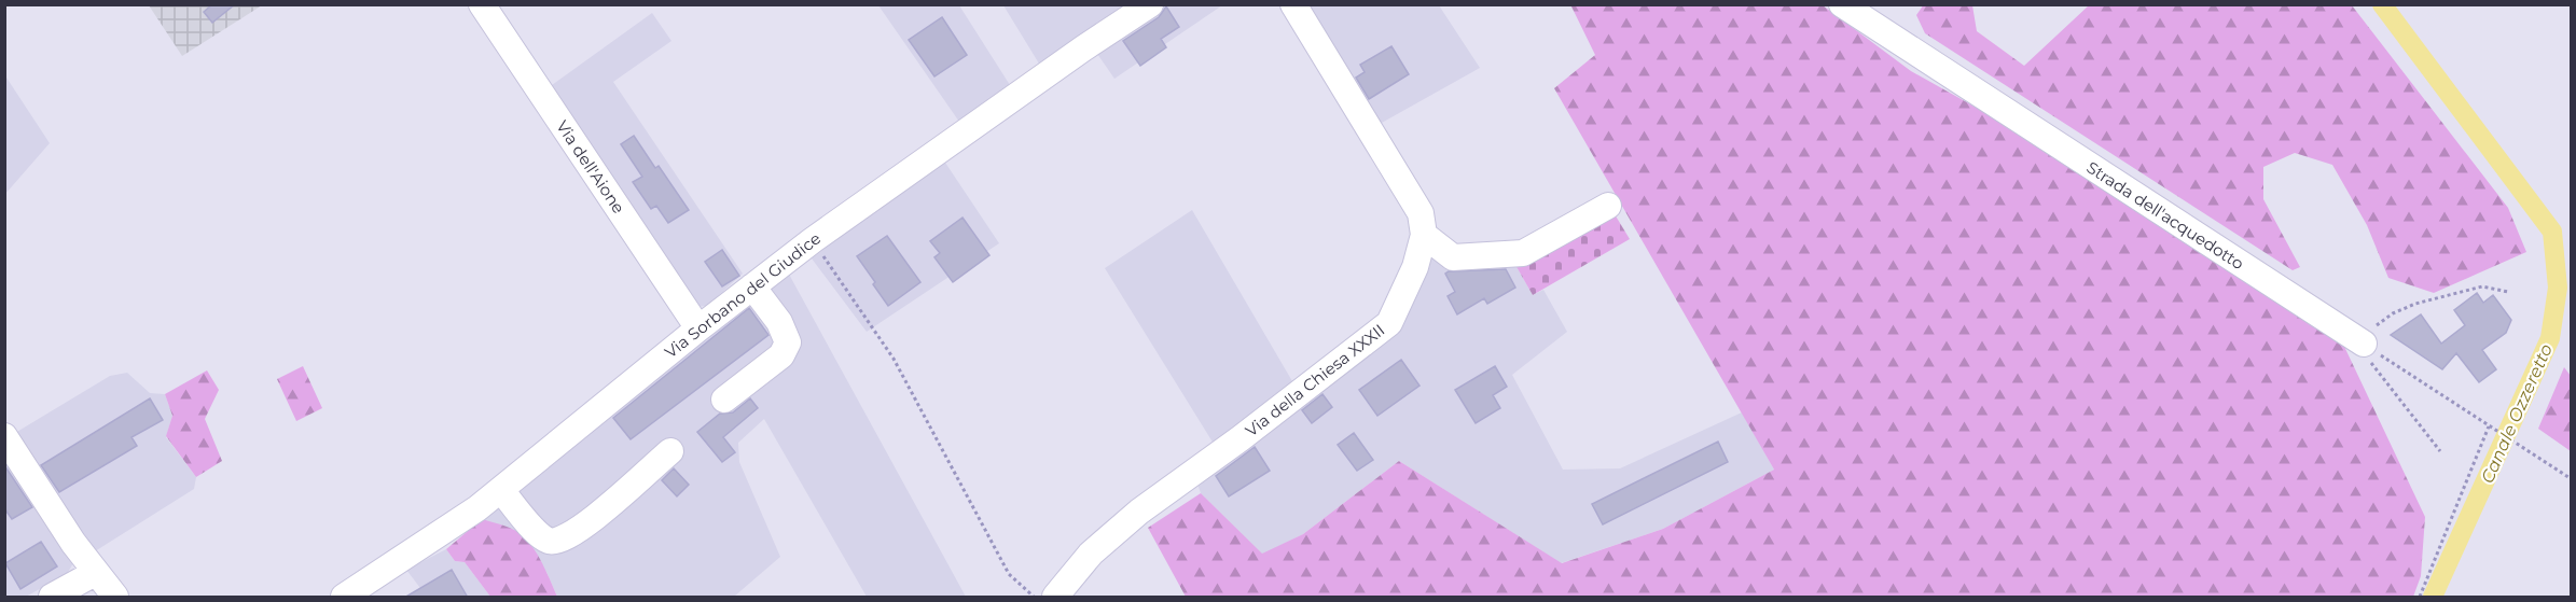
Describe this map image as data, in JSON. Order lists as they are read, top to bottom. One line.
{"streets":{"street":["Via dell'Aione","Strada dell'acquedotto","Via Sorbano del Giudice","Via della Chiesa XXXII"]},"crossings":[["Via dell'Aione","Via Sorbano del Giudice"]],"water":["Canale Ozzeretto"]}
